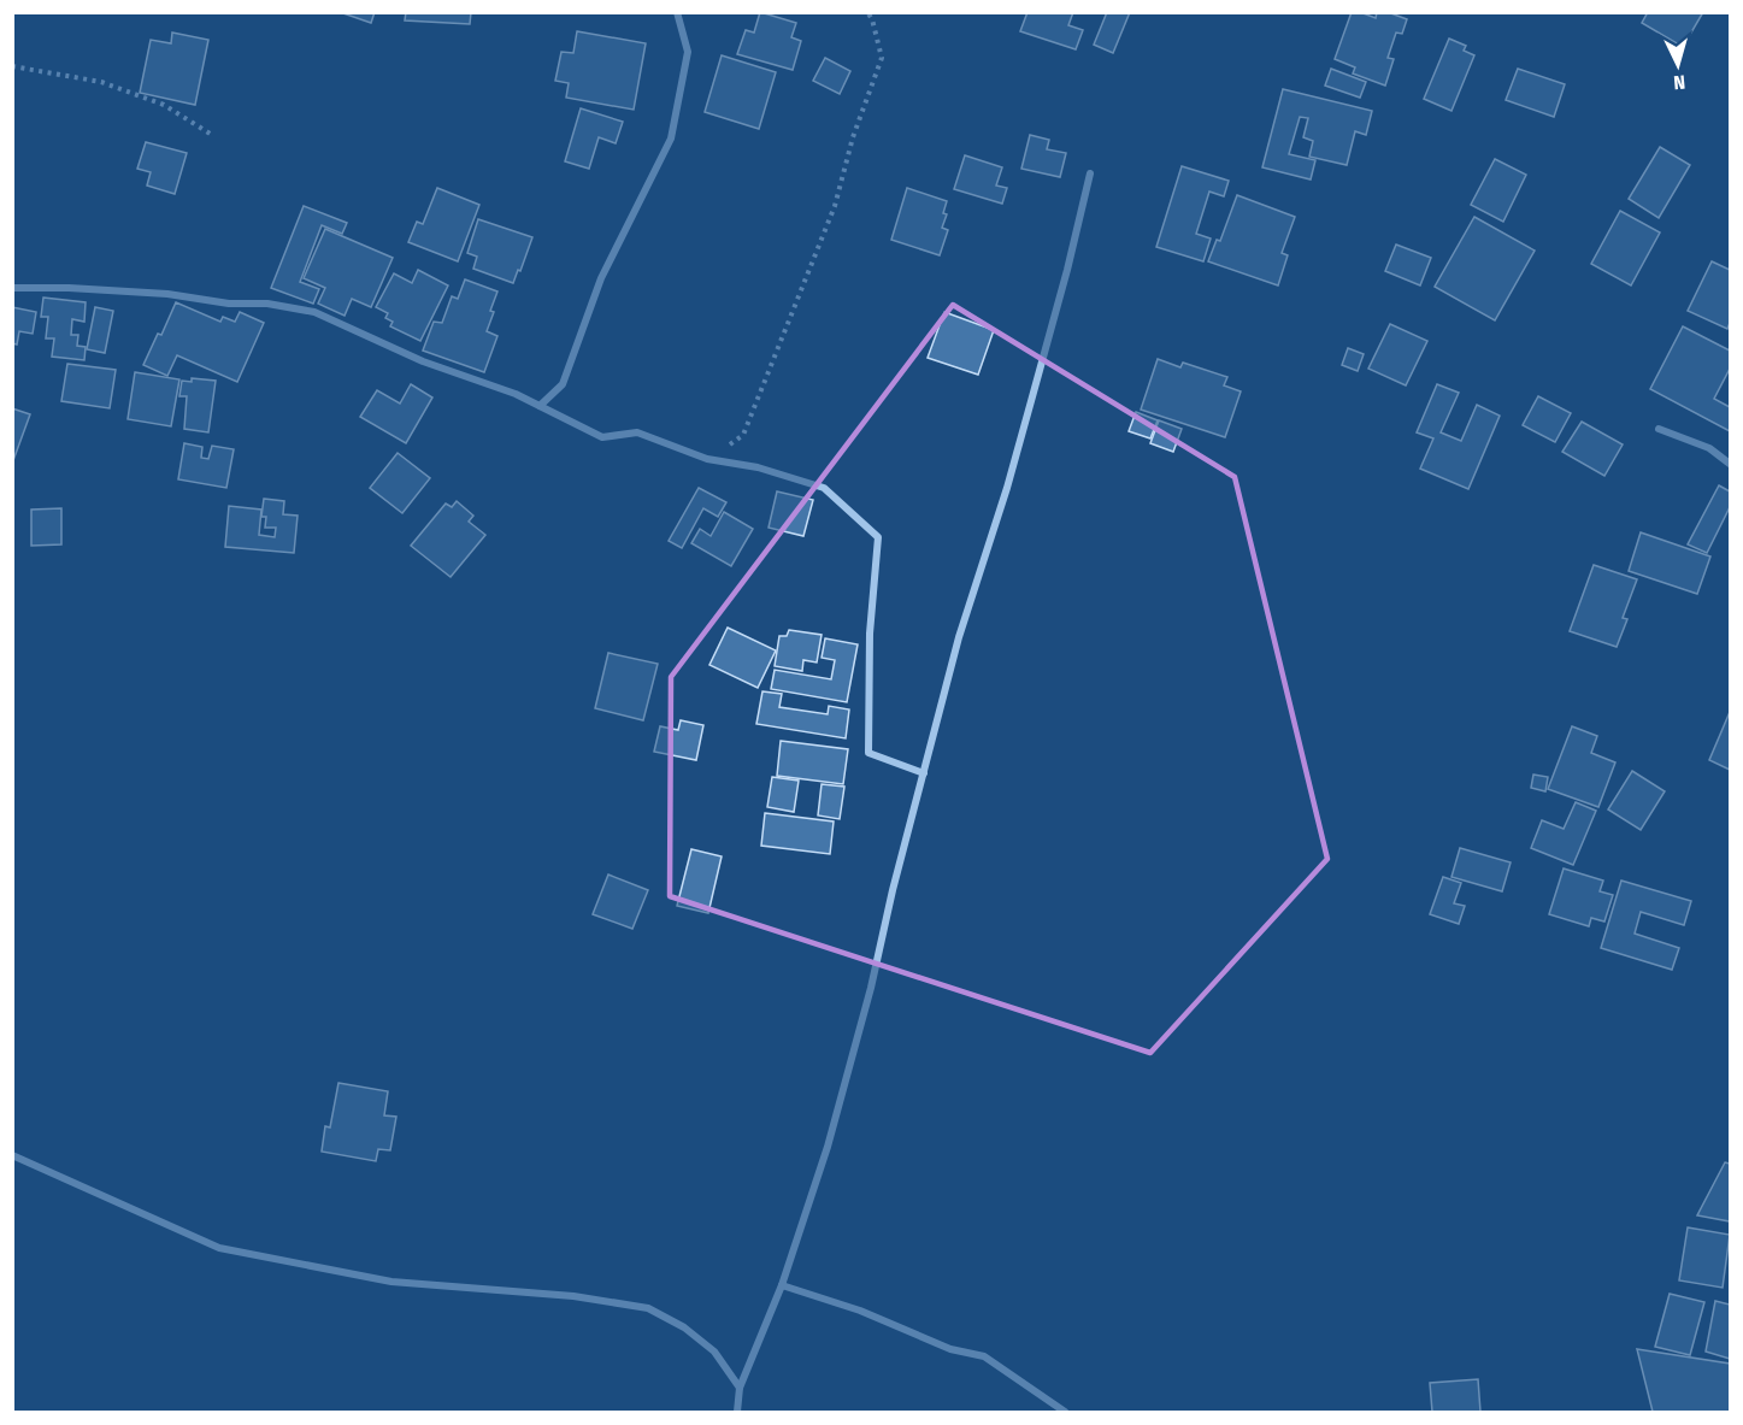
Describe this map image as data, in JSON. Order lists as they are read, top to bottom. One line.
{"north":"bottom"}
